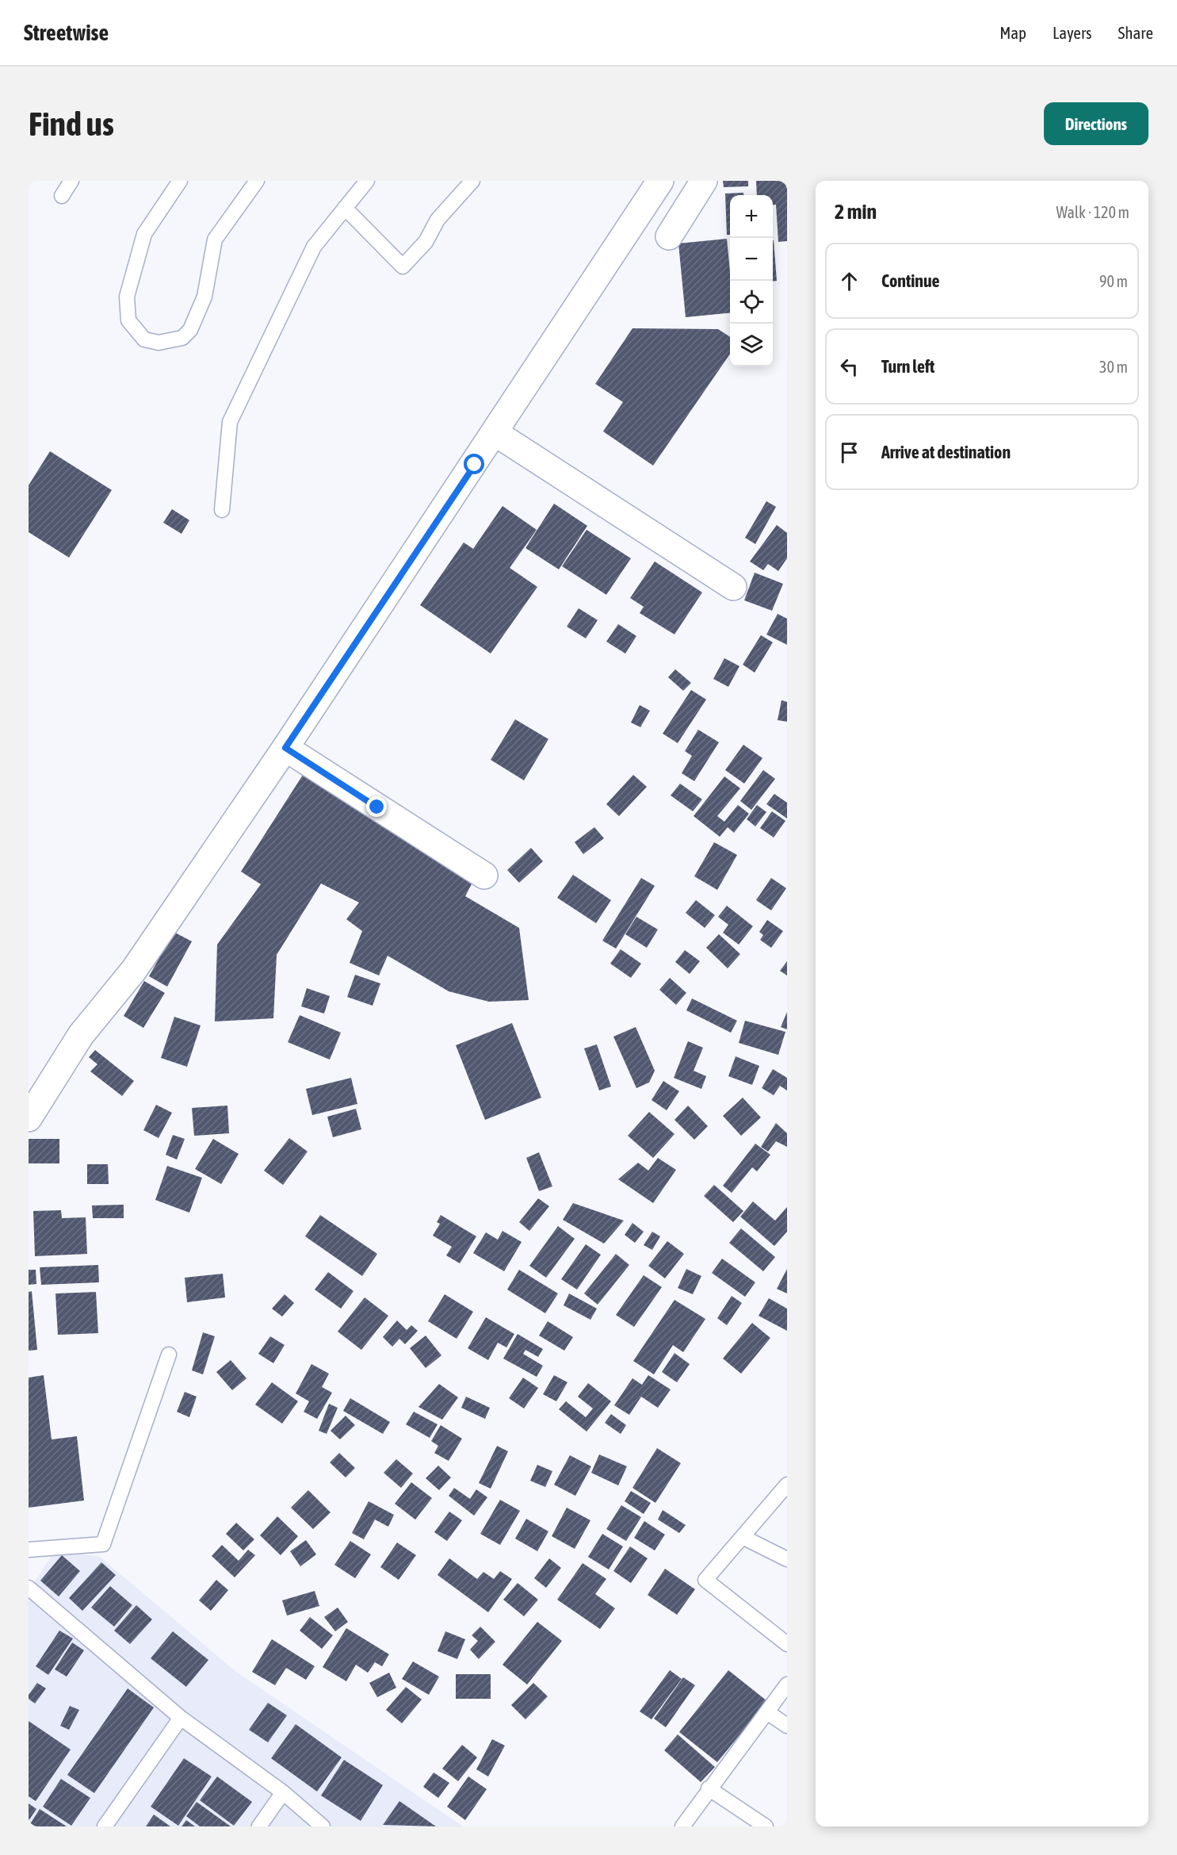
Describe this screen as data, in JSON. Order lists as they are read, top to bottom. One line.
{"page":{"header":"Streetwise","nav":["Map","Layers","Share"],"buttons":"Directions","title":"Find us","heading":["2 min","Walk · 120 m"],"map_buttons":["+","−"],"list":[["Continue","90 m"],["Turn left","30 m"],"Arrive at destination"]}}
